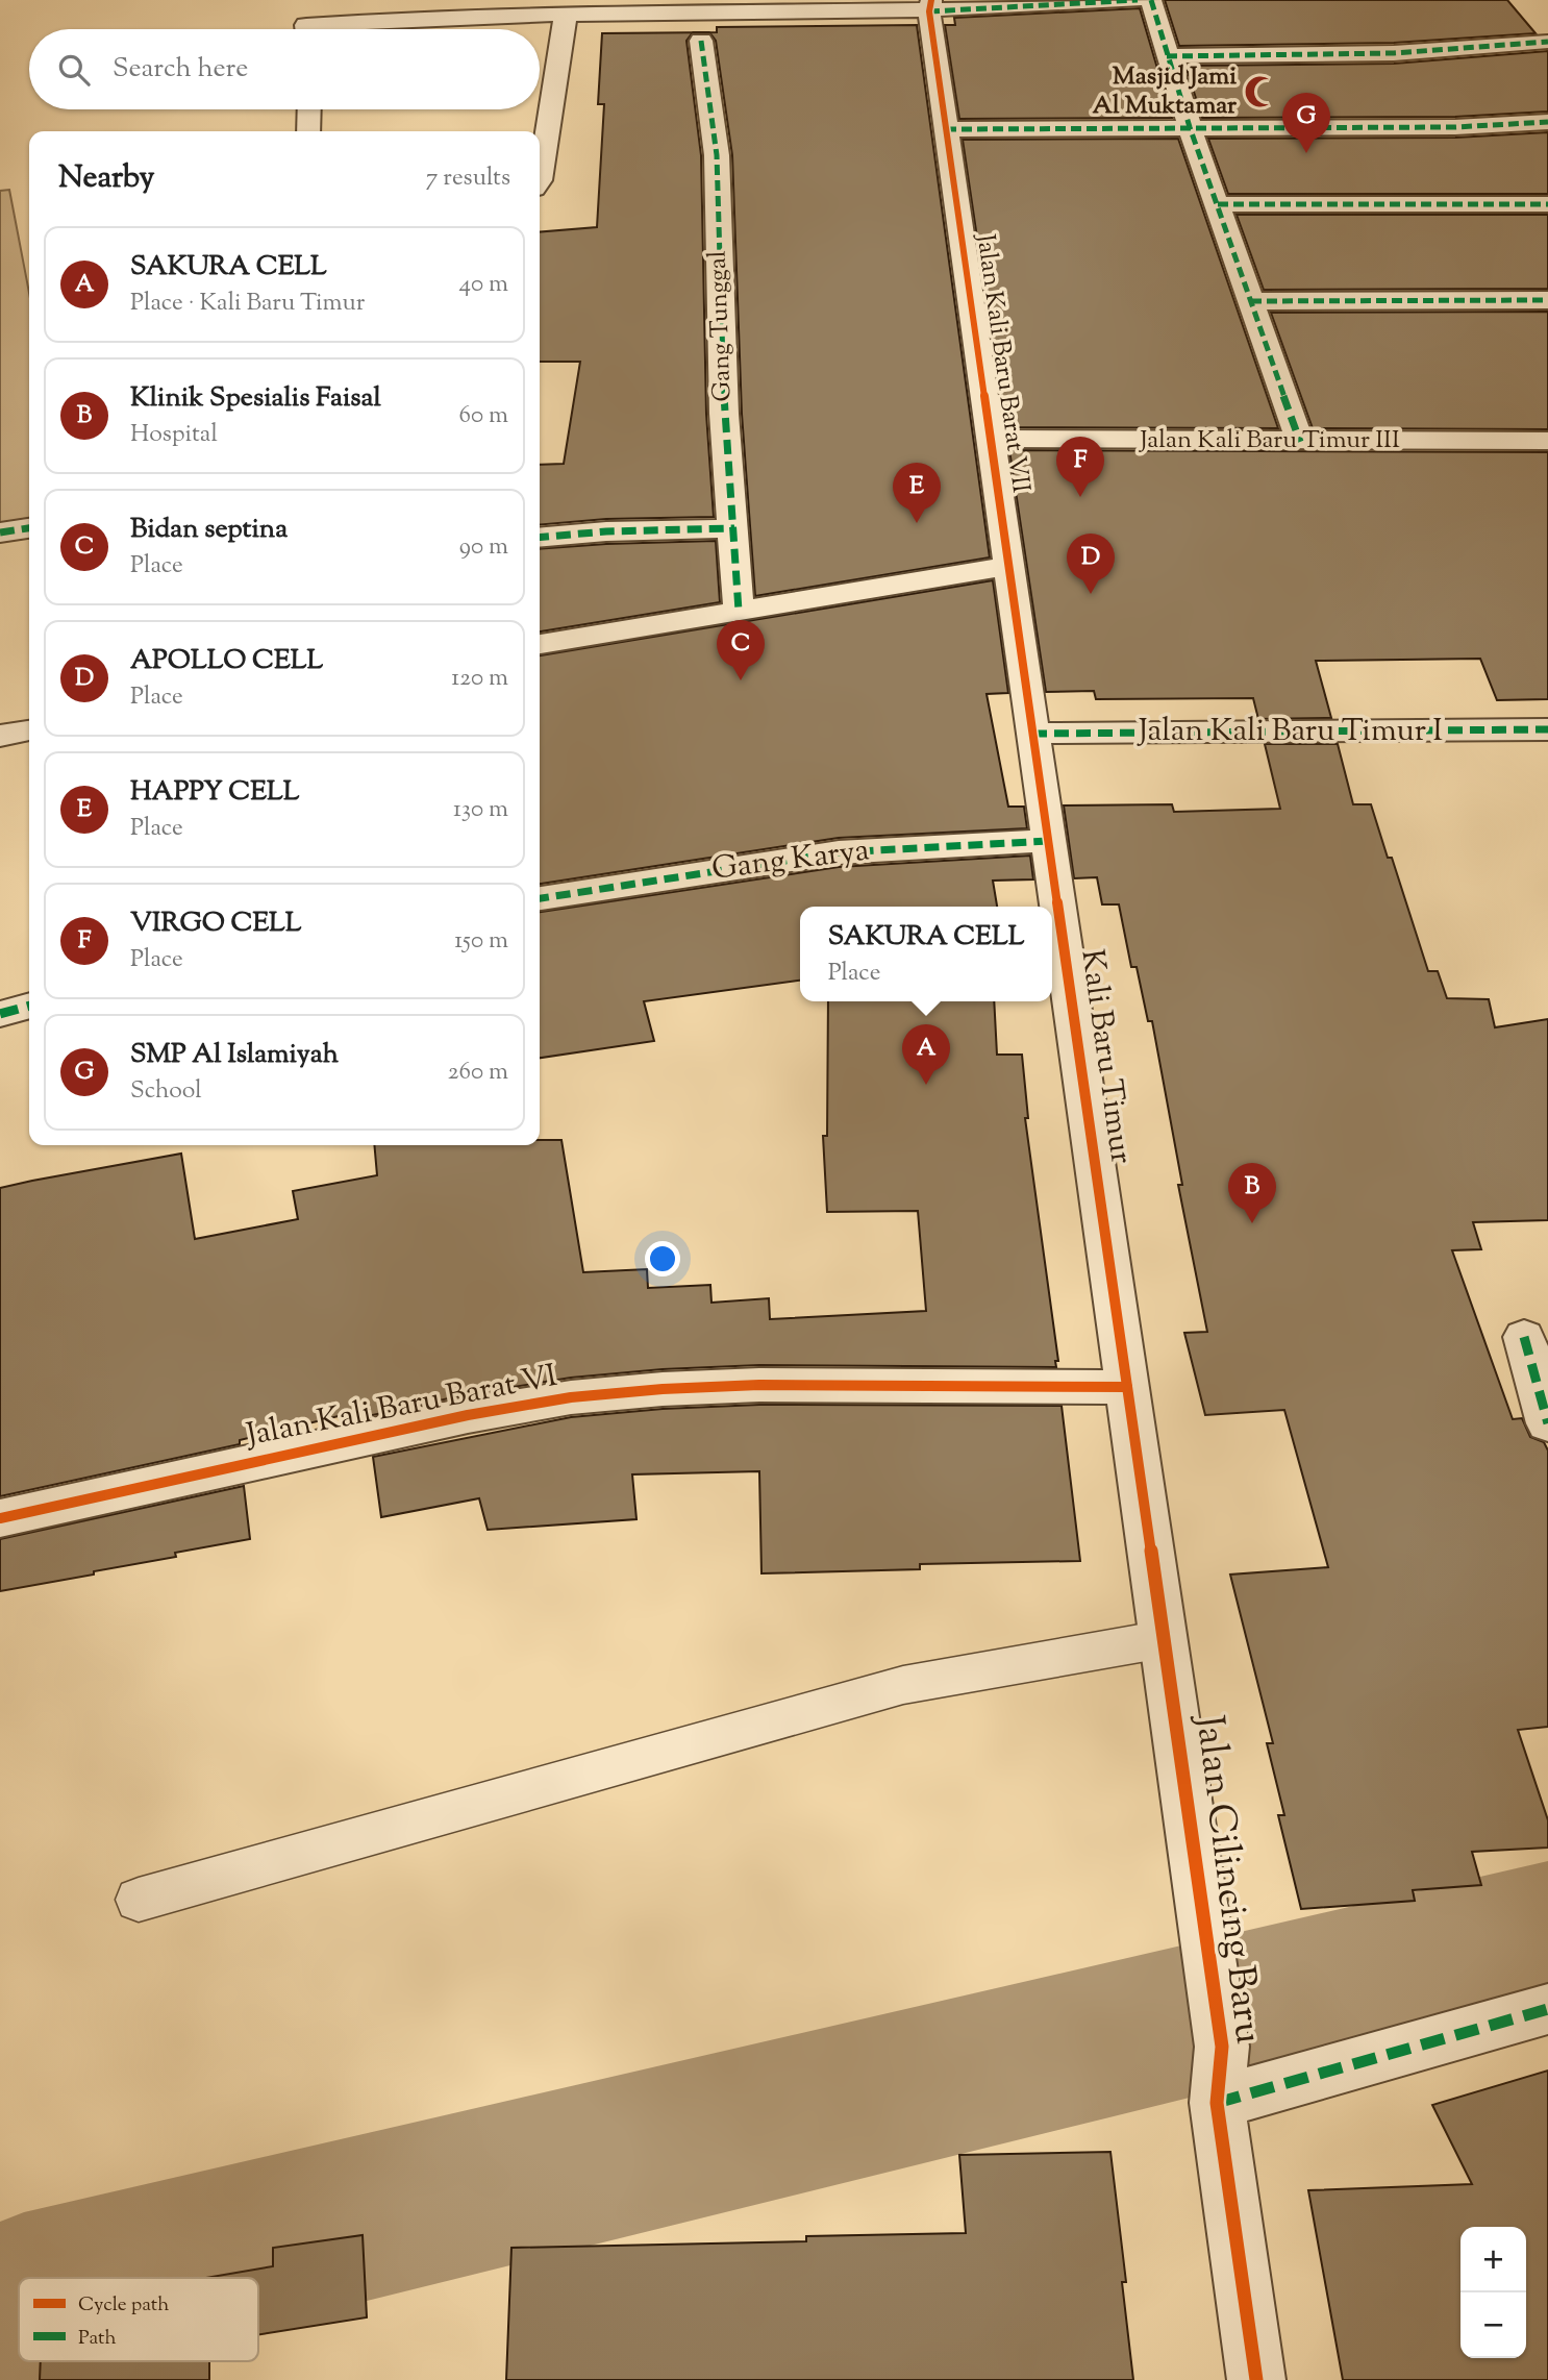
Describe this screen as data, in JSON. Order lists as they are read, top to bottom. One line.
{"streets":{"street":["Gang Tunggal","Jalan Kali Baru Barat VII","Jalan Kali Baru Timur III","Jalan Kali Baru Timur I","Gang Karya","Kali Baru Timur","Jalan Kali Baru Barat VI","Jalan Cilincing Baru"]},"crossings":[["Jalan Kali Baru Barat VII","Jalan Kali Baru Timur III"],["Jalan Kali Baru Barat VII","Jalan Kali Baru Timur I"],["Jalan Kali Baru Barat VII","Kali Baru Timur"],["Jalan Kali Baru Timur I","Kali Baru Timur"],["Gang Karya","Kali Baru Timur"],["Kali Baru Timur","Jalan Kali Baru Barat VI"],["Kali Baru Timur","Jalan Cilincing Baru"],["Jalan Kali Baru Barat VI","Jalan Cilincing Baru"]],"places":{"mosque":["Masjid Jami Al Muktamar"]},"legend":["Cycle path","Path"],"page":{"search":"Search here","pins":["G","F","E","D","C","A","B"],"heading":["Nearby","7 results"],"list":[{"mark":"A","name":"SAKURA CELL","note":"Place · Kali Baru Timur","value":"40 m"},{"mark":"B","name":"Klinik Spesialis Faisal","note":"Hospital","value":"60 m"},{"mark":"C","name":"Bidan septina","note":"Place","value":"90 m"},{"mark":"D","name":"APOLLO CELL","note":"Place","value":"120 m"},{"mark":"E","name":"HAPPY CELL","note":"Place","value":"130 m"},{"mark":"F","name":"VIRGO CELL","note":"Place","value":"150 m"},{"mark":"G","name":"SMP Al Islamiyah","note":"School","value":"260 m"}],"popup":["SAKURA CELL","Place"],"map_buttons":["+","−"]}}
